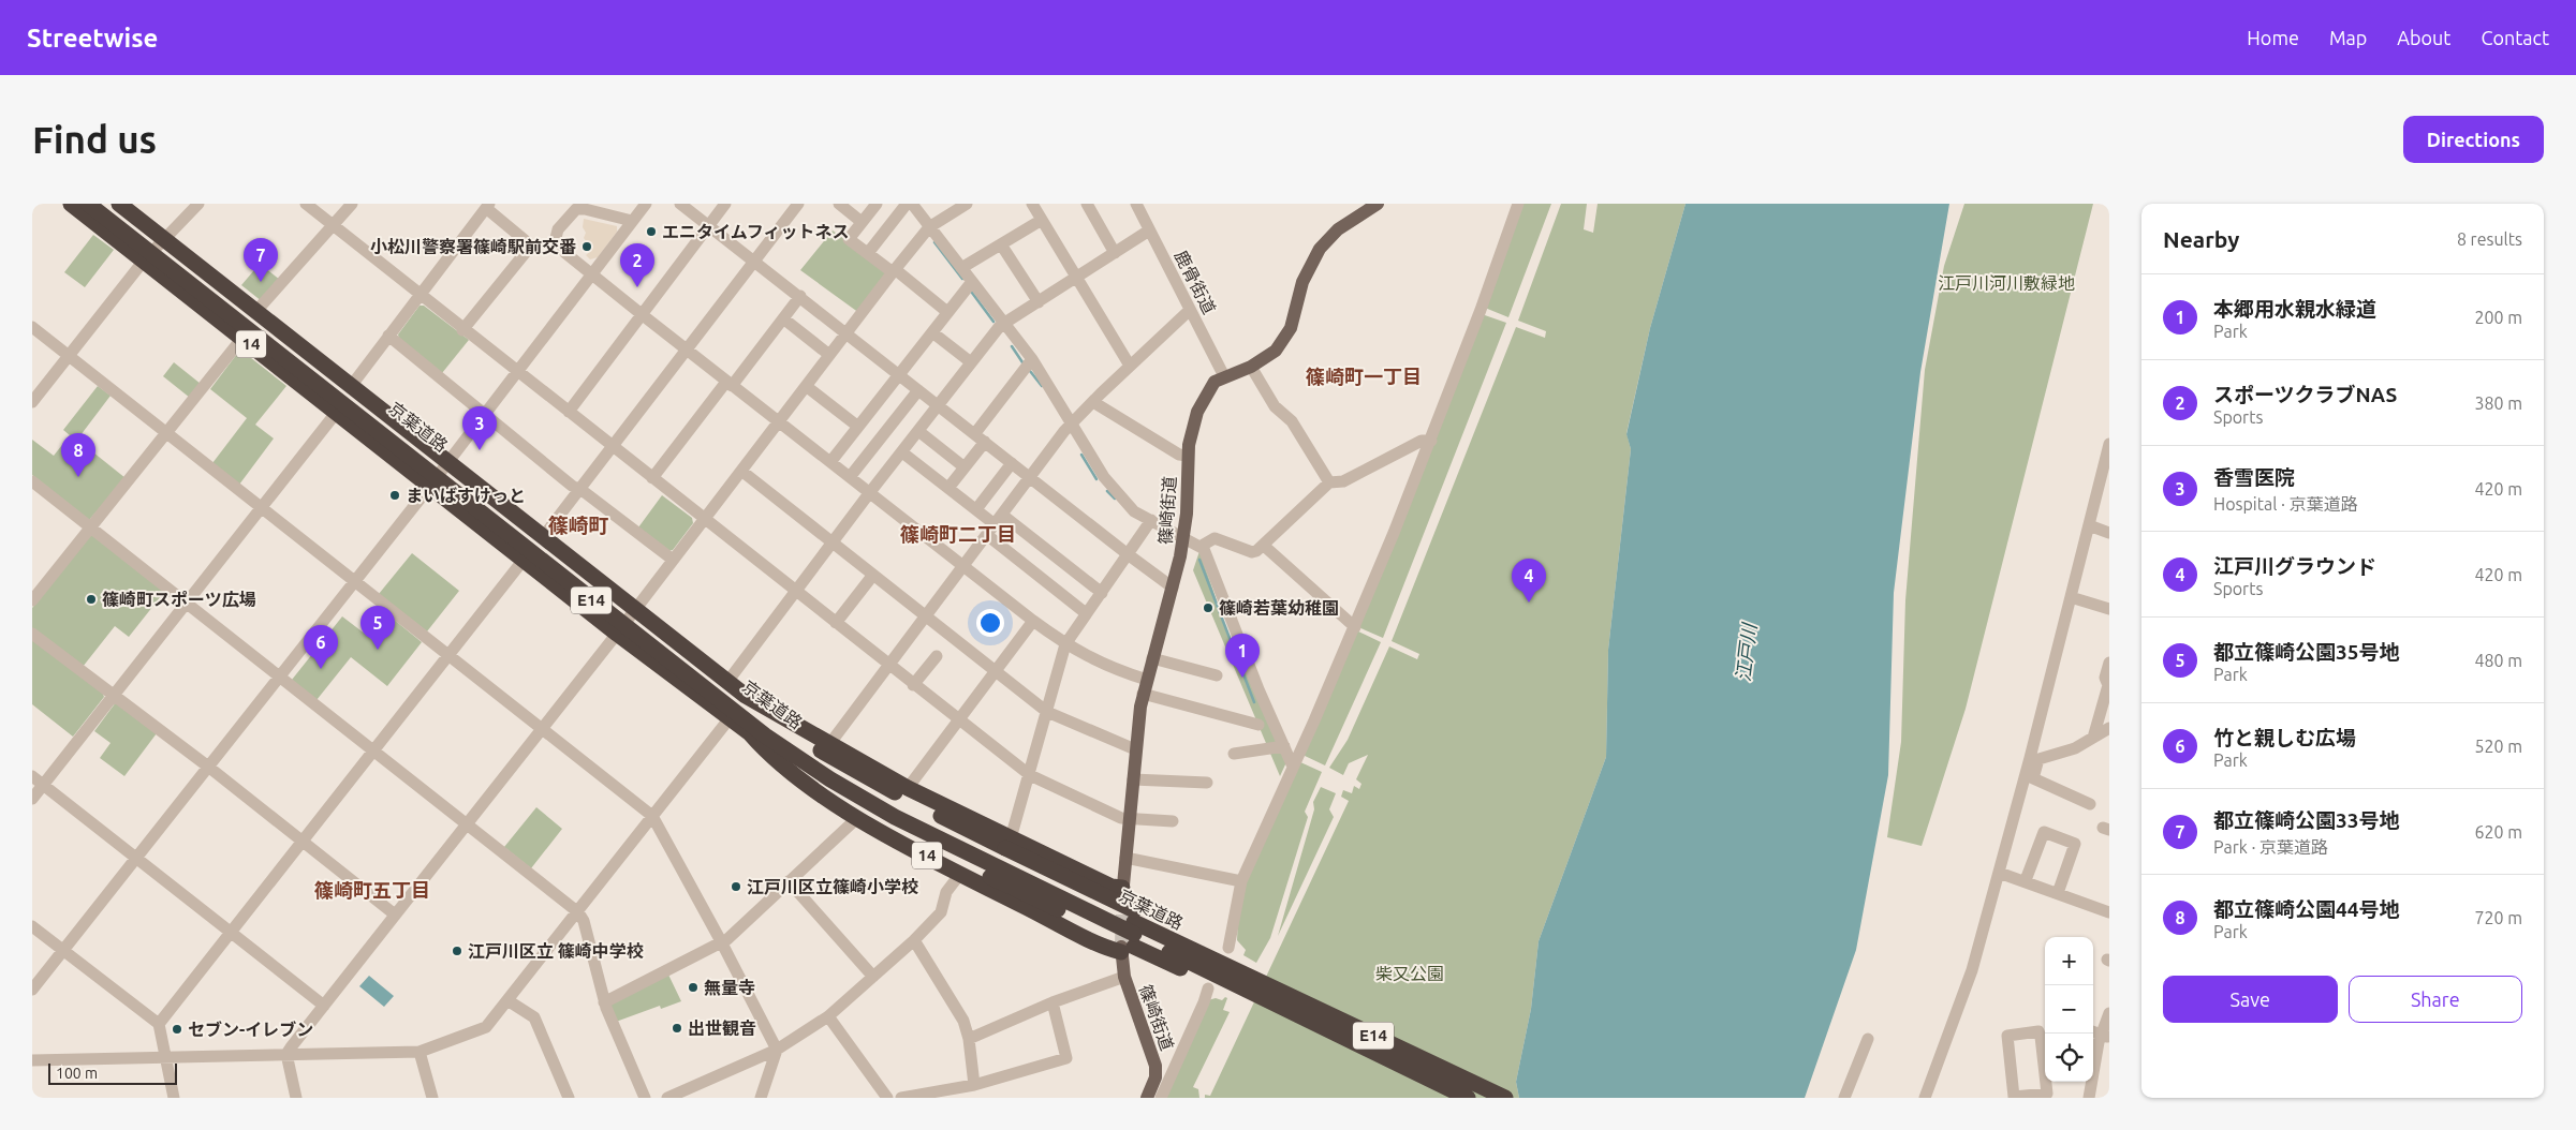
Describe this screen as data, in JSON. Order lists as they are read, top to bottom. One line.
{"streets":{"highway":["14","京葉道路","E14"],"main road":["篠崎街道"],"street":["鹿骨街道"]},"crossings":[["鹿骨街道","篠崎街道"],["京葉道路","篠崎街道"],["京葉道路","E14"],["篠崎街道","E14"]],"districts":["篠崎町一丁目","篠崎町","篠崎町二丁目","篠崎町五丁目"],"water":["江戸川"],"parks":["江戸川河川敷緑地","柴又公園"],"places":["エニタイムフィットネス","小松川警察署篠崎駅前交番","まいばすけっと","篠崎町スポーツ広場","篠崎若葉幼稚園","江戸川区立篠崎小学校","江戸川区立 篠崎中学校","無量寺","出世観音","セブン-イレブン"],"scale_bar":"100 m","page":{"header":"Streetwise","nav":["Home","Map","About","Contact"],"buttons":["Directions",["Save","Share"]],"title":"Find us","heading":["Nearby","8 results"],"pins":["7","2","3","8","4","5","6","1"],"list":[{"mark":"1","name":"本郷用水親水緑道","note":"Park","value":"200 m"},{"mark":"2","name":"スポーツクラブNAS","note":"Sports","value":"380 m"},{"mark":"3","name":"香雪医院","note":"Hospital · 京葉道路","value":"420 m"},{"mark":"4","name":"江戸川グラウンド","note":"Sports","value":"420 m"},{"mark":"5","name":"都立篠崎公園35号地","note":"Park","value":"480 m"},{"mark":"6","name":"竹と親しむ広場","note":"Park","value":"520 m"},{"mark":"7","name":"都立篠崎公園33号地","note":"Park · 京葉道路","value":"620 m"},{"mark":"8","name":"都立篠崎公園44号地","note":"Park","value":"720 m"}],"map_buttons":["+","−"],"scale":"100 m"}}
